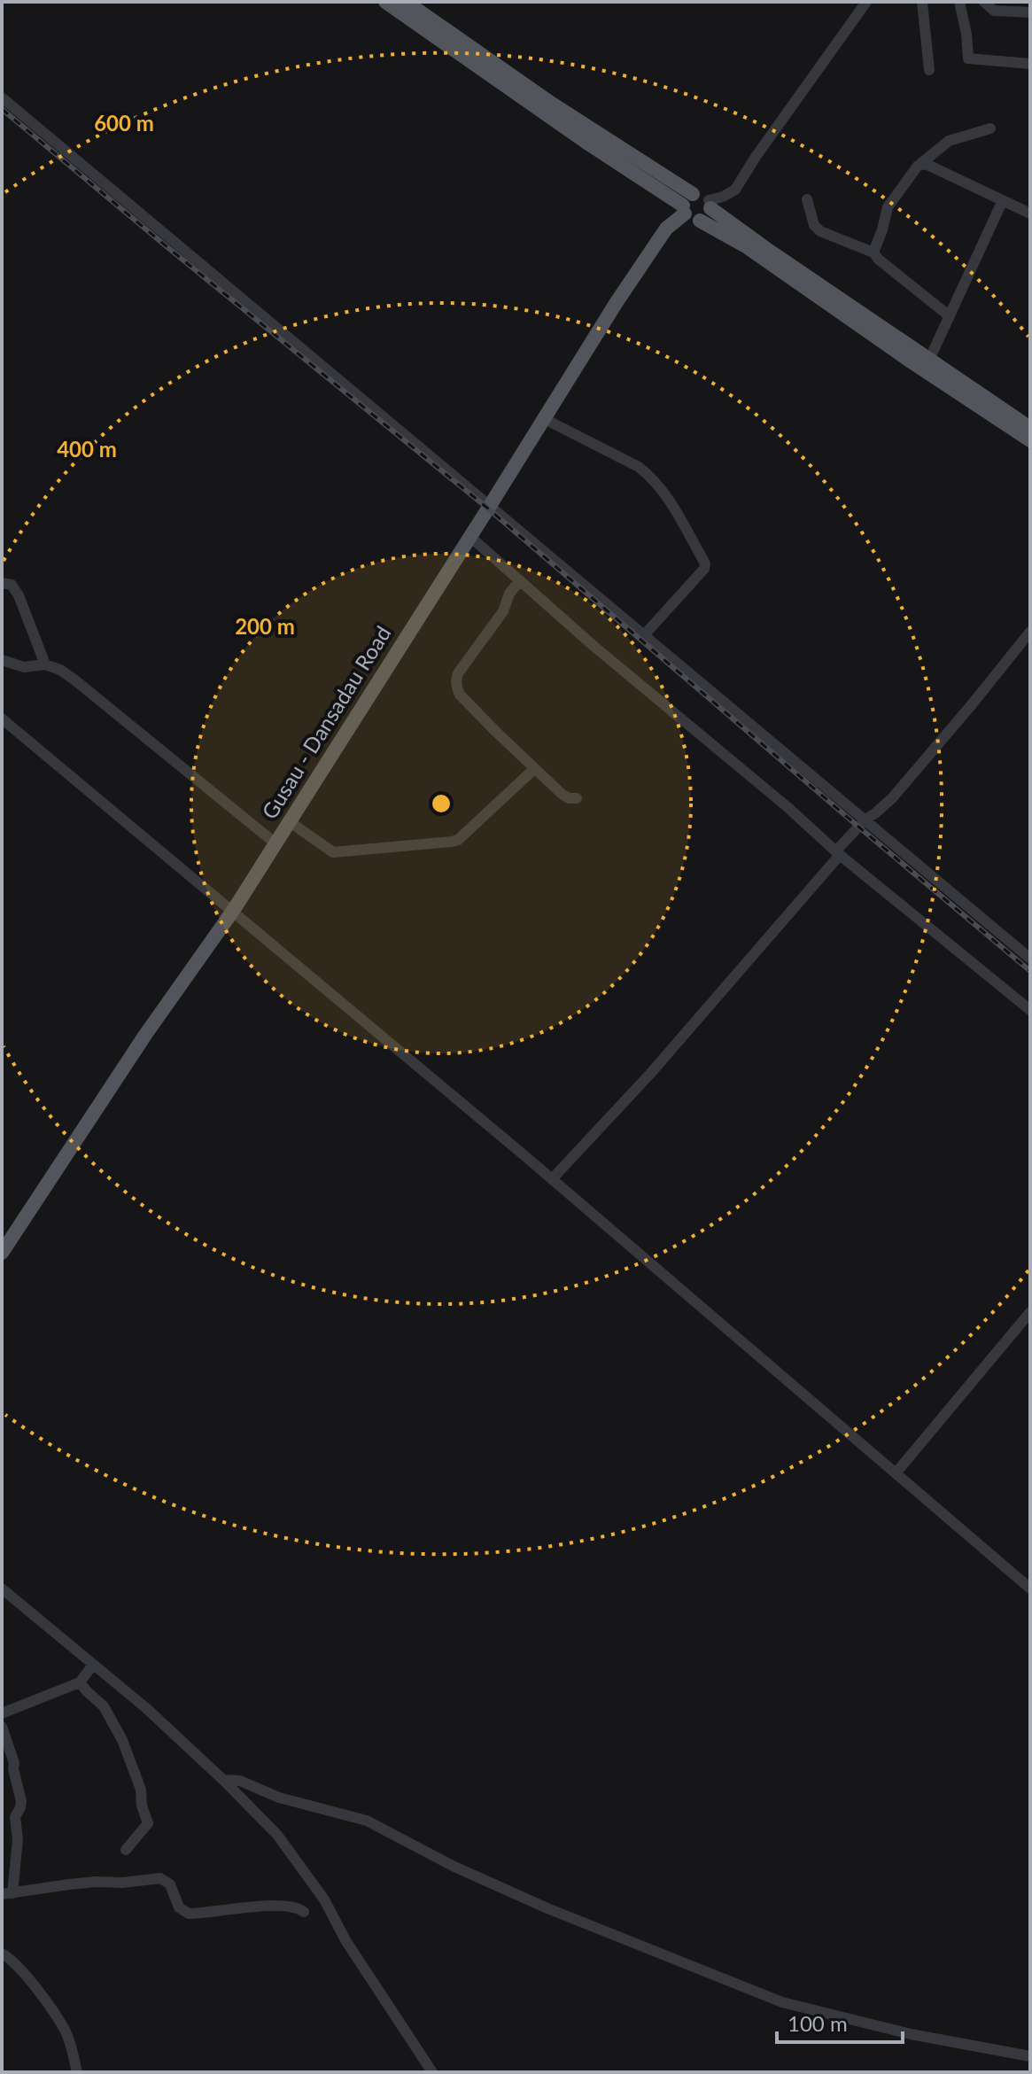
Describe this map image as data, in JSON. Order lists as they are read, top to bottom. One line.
{"streets":{"main road":["Gusau - Dansadau Road"]},"scale_bar":"100 m","rings":["600 m","400 m","200 m"]}
